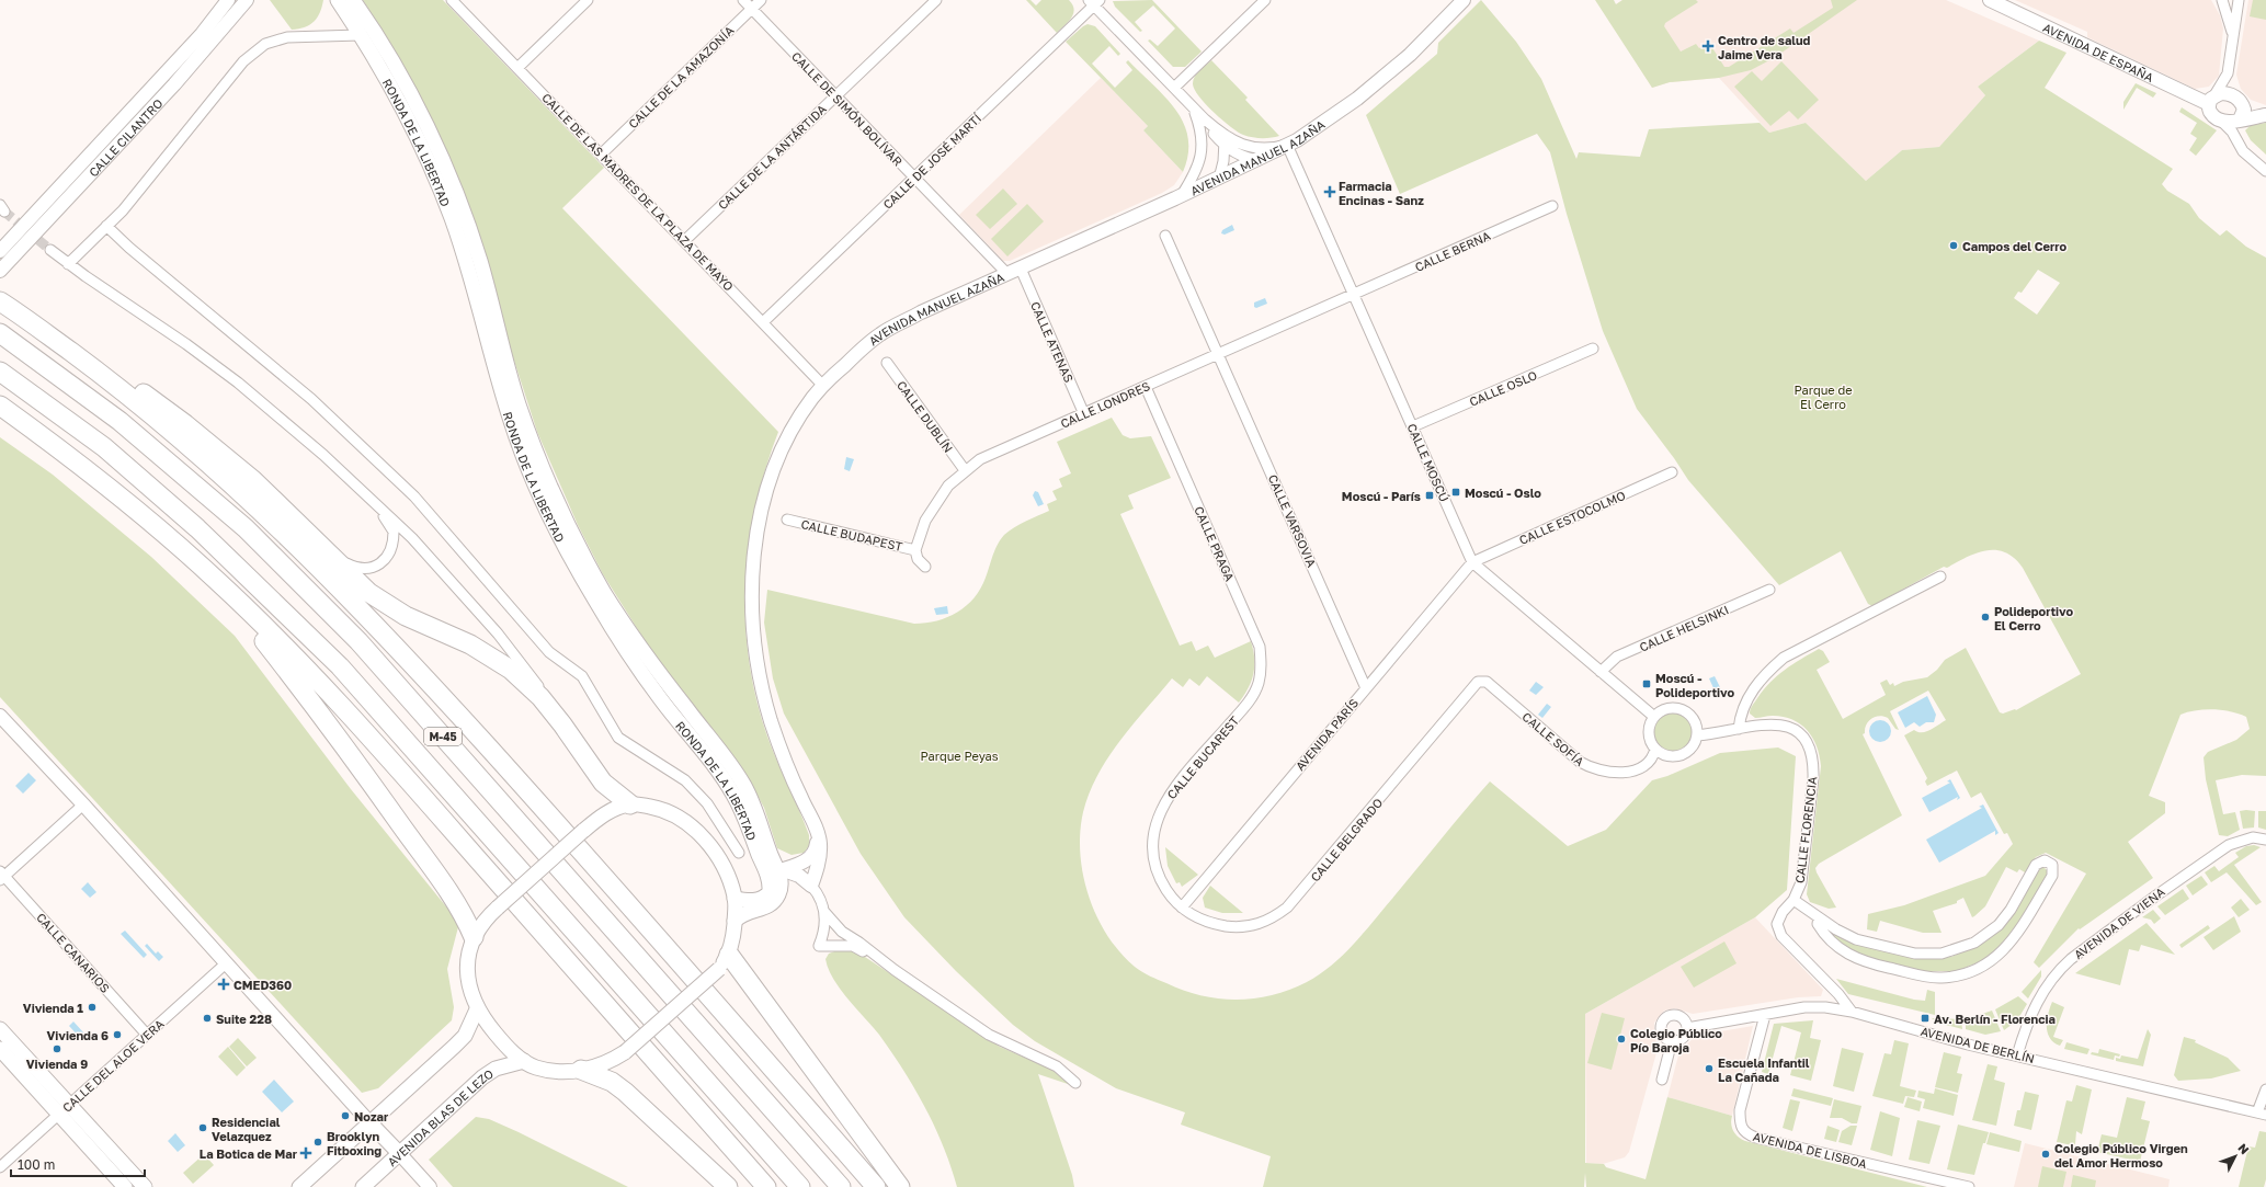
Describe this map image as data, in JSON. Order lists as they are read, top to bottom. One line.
{"streets":{"highway":["M-45"],"main road":["RONDA DE LA LIBERTAD","AVENIDA BLAS DE LEZO"],"street":["AVENIDA DE ESPAÑA","CALLE DE LA AMAZONÍA","CALLE DE SIMÓN BOLÍVAR","CALLE CILANTRO","CALLE DE LA ANTÁRTIDA","AVENIDA MANUEL AZAÑA","CALLE DE JOSÉ MARTÍ","CALLE DE LAS MADRES DE LA PLAZA DE MAYO","CALLE BERNA","CALLE ATENAS","CALLE OSLO","CALLE LONDRES","CALLE DUBLÍN","CALLE MOSCÚ","CALLE ESTOCOLMO","CALLE VARSOVIA","CALLE BUDAPEST","CALLE PRAGA","CALLE HELSINKI","AVENIDA PARÍS","CALLE SOFÍA","CALLE BUCAREST","CALLE FLORENCIA","CALLE BELGRADO","AVENIDA DE VIENA","CALLE CANARIOS","AVENIDA DE BERLÍN","CALLE DEL ALOE VERA","AVENIDA DE LISBOA"]},"crossings":[["CALLE DE LA AMAZONÍA","CALLE DE SIMÓN BOLÍVAR"],["CALLE DE LA AMAZONÍA","CALLE DE LAS MADRES DE LA PLAZA DE MAYO"],["CALLE DE SIMÓN BOLÍVAR","CALLE DE LA ANTÁRTIDA"],["CALLE DE SIMÓN BOLÍVAR","AVENIDA MANUEL AZAÑA"],["CALLE DE SIMÓN BOLÍVAR","CALLE DE JOSÉ MARTÍ"],["CALLE DE LA ANTÁRTIDA","CALLE DE LAS MADRES DE LA PLAZA DE MAYO"],["AVENIDA MANUEL AZAÑA","CALLE DE LAS MADRES DE LA PLAZA DE MAYO"],["AVENIDA MANUEL AZAÑA","CALLE ATENAS"],["AVENIDA MANUEL AZAÑA","CALLE MOSCÚ"],["CALLE DE JOSÉ MARTÍ","CALLE DE LAS MADRES DE LA PLAZA DE MAYO"],["CALLE BERNA","CALLE LONDRES"],["CALLE BERNA","CALLE MOSCÚ"],["CALLE ATENAS","CALLE LONDRES"],["CALLE OSLO","CALLE MOSCÚ"],["CALLE LONDRES","CALLE DUBLÍN"],["CALLE LONDRES","CALLE MOSCÚ"],["CALLE LONDRES","CALLE VARSOVIA"],["CALLE LONDRES","CALLE BUDAPEST"],["CALLE LONDRES","CALLE PRAGA"],["CALLE MOSCÚ","CALLE ESTOCOLMO"],["CALLE MOSCÚ","CALLE HELSINKI"],["CALLE MOSCÚ","AVENIDA PARÍS"],["CALLE MOSCÚ","CALLE SOFÍA"],["CALLE MOSCÚ","CALLE FLORENCIA"],["CALLE ESTOCOLMO","AVENIDA PARÍS"],["CALLE VARSOVIA","AVENIDA PARÍS"],["CALLE PRAGA","CALLE BUCAREST"],["AVENIDA PARÍS","CALLE BUCAREST"],["AVENIDA PARÍS","CALLE BELGRADO"],["CALLE SOFÍA","CALLE FLORENCIA"],["CALLE SOFÍA","CALLE BELGRADO"],["CALLE BUCAREST","CALLE BELGRADO"],["CALLE FLORENCIA","AVENIDA DE BERLÍN"],["AVENIDA DE VIENA","AVENIDA DE BERLÍN"],["CALLE CANARIOS","CALLE DEL ALOE VERA"],["AVENIDA DE BERLÍN","AVENIDA DE LISBOA"]],"parks":["Parque de El Cerro","Parque Peyas"],"places":{"health":["Centro de salud Jaime Vera","Farmacia Encinas - Sanz","CMED360","La Botica de Mar"],"other":["Campos del Cerro","Polideportivo El Cerro","Vivienda 1","Suite 228","Vivienda 6","Colegio Público Pío Baroja","Vivienda 9","Escuela Infantil La Cañada","Nozar","Residencial Velazquez","Brooklyn Fitboxing","Colegio Público Virgen del Amor Hermoso"],"transit":["Moscú - Oslo","Moscú - París","Moscú - Polideportivo","Av. Berlín - Florencia"]},"scale_bar":"100 m","north":"top right"}
